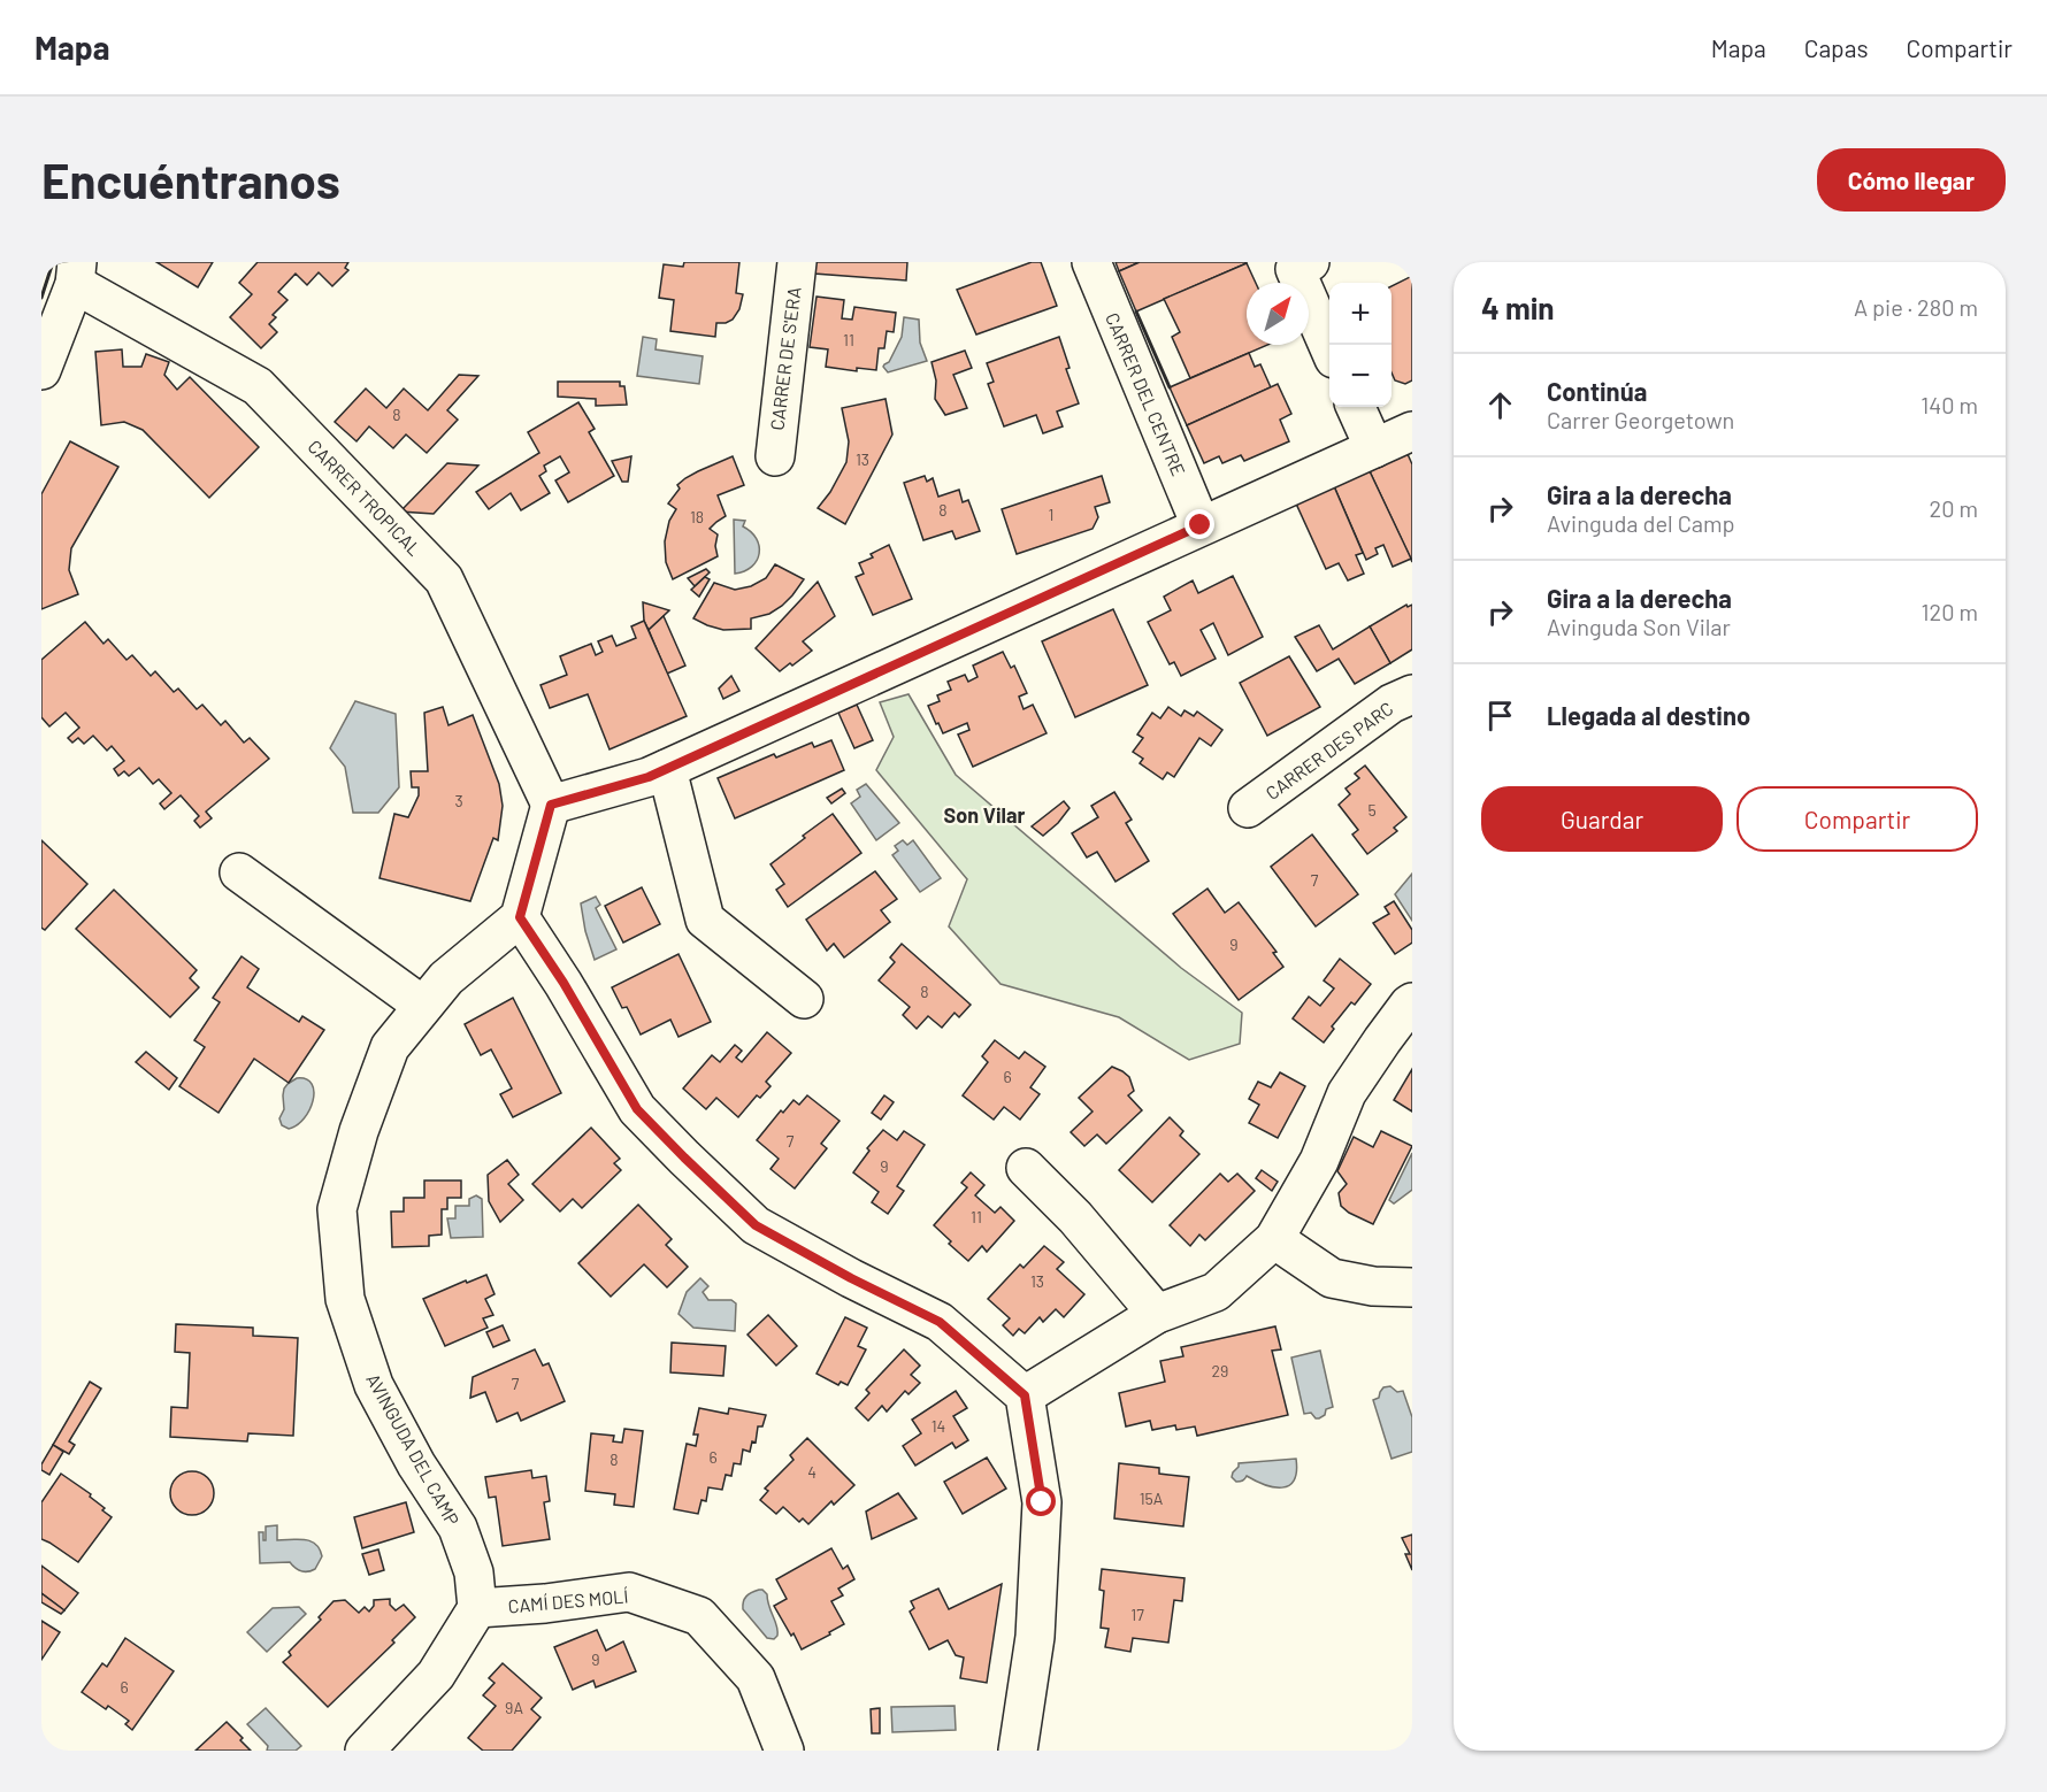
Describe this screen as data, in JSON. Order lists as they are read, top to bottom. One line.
{"streets":{"street":["CARRER DE S'ERA","CARRER DEL CENTRE","CARRER TROPICAL","CARRER DES PARC","AVINGUDA DEL CAMP","CAMÍ DES MOLÍ"]},"crossings":[["AVINGUDA DEL CAMP","CAMÍ DES MOLÍ"]],"districts":["Son Vilar"],"house_numbers":["11","8","13","8","1","18","3","5","7","9","8","6","7","9","11","13","29","7","14","6","8","4","15A","17","9","6","9A"],"north":"top right","page":{"header":"Mapa","nav":["Mapa","Capas","Compartir"],"buttons":["Cómo llegar",["Guardar","Compartir"]],"title":"Encuéntranos","heading":["4 min","A pie · 280 m"],"map_buttons":["+","−"],"list":[["Continúa","Carrer Georgetown","140 m"],["Gira a la derecha","Avinguda del Camp","20 m"],["Gira a la derecha","Avinguda Son Vilar","120 m"],"Llegada al destino"]}}
